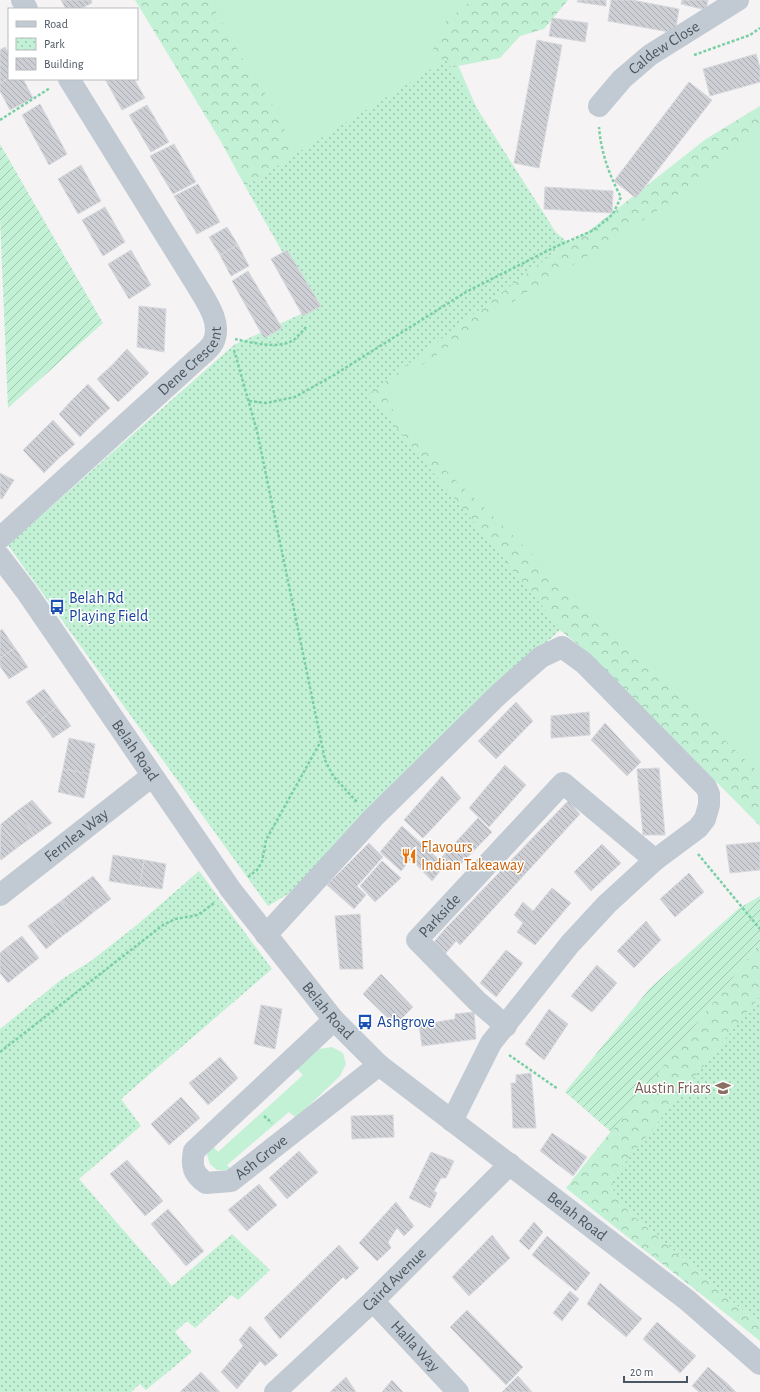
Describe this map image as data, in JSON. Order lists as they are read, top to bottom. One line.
{"streets":{"street":["Caldew Close","Dene Crescent","Belah Road","Fernlea Way","Parkside","Ash Grove","Caird Avenue","Halla Way"]},"crossings":[["Belah Road","Fernlea Way"],["Belah Road","Ash Grove"],["Belah Road","Caird Avenue"],["Caird Avenue","Halla Way"]],"places":{"bus stop":["Belah Rd Playing Field","Ashgrove"],"restaurant":["Flavours Indian Takeaway"],"school or university":["Austin Friars"]},"legend":["Road","Park","Building"],"scale_bar":"20 m"}
